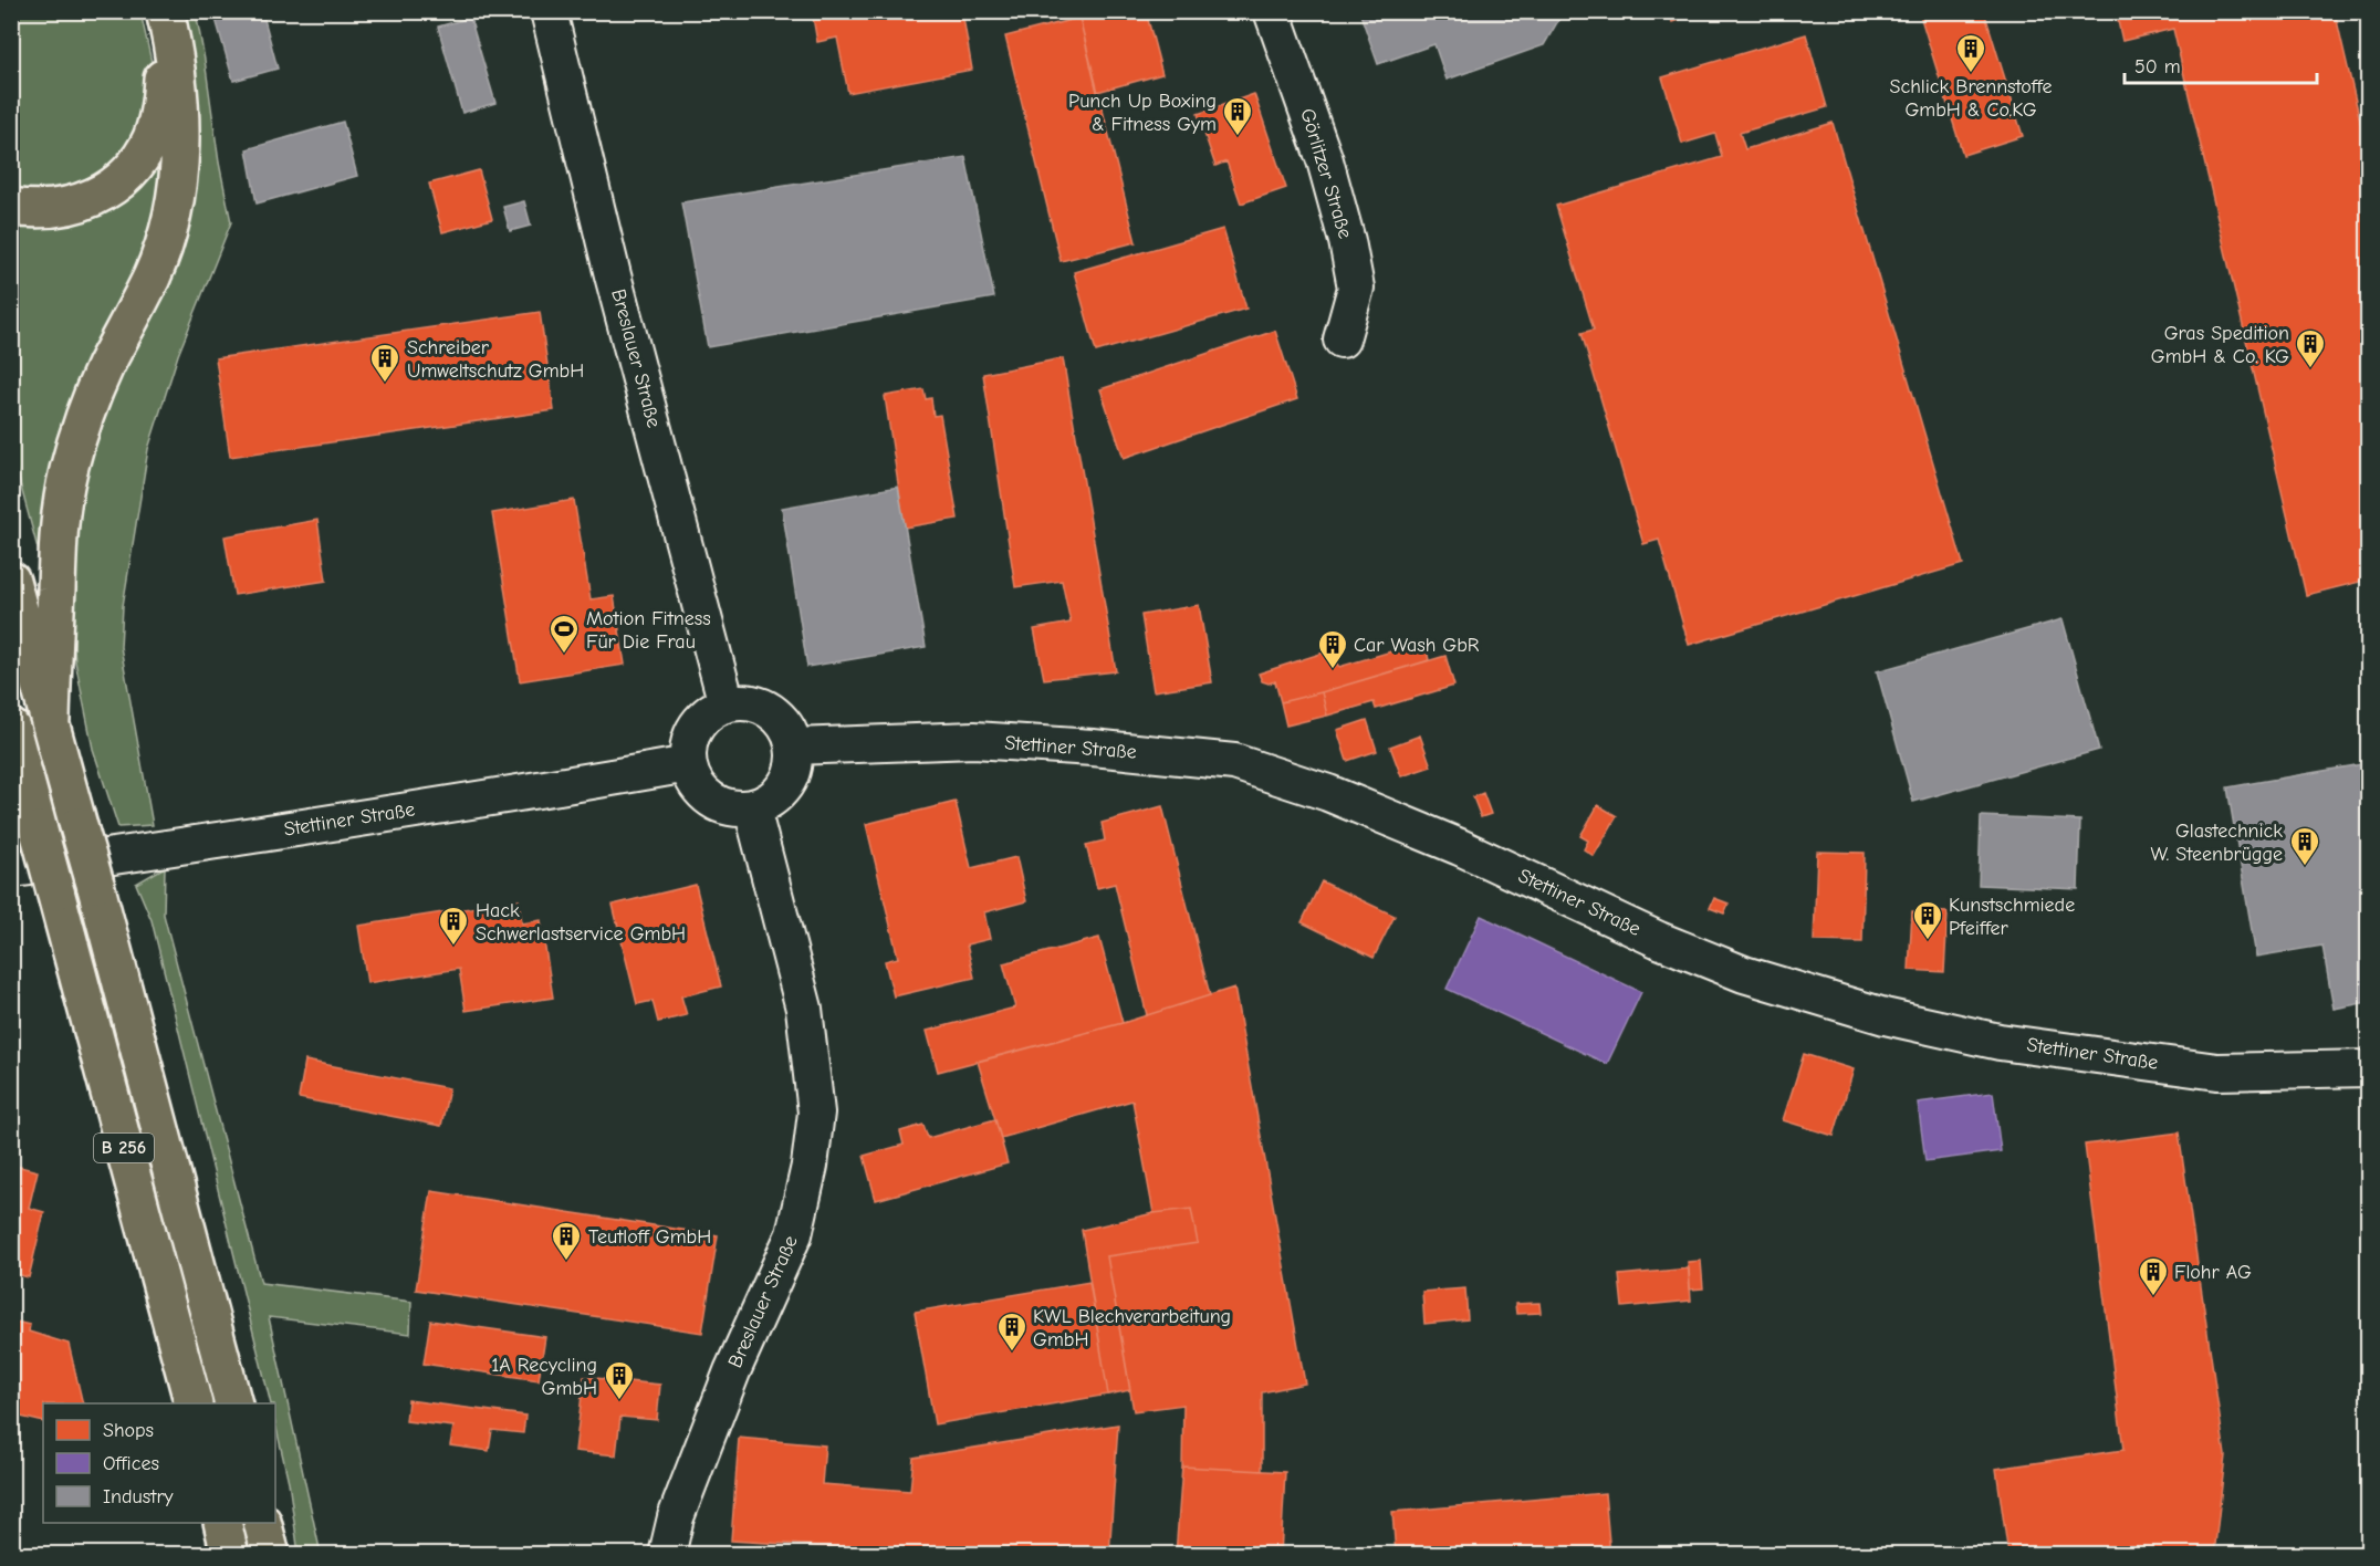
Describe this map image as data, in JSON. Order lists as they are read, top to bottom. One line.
{"streets":{"highway":["B 256"],"street":["Görlitzer Straße","Breslauer Straße","Stettiner Straße"]},"crossings":[["Breslauer Straße","Stettiner Straße"]],"places":{"building":["Schlick Brennstoffe GmbH & Co.KG","Punch Up Boxing & Fitness Gym","Gras Spedition GmbH & Co. KG","Schreiber Umweltschutz GmbH","Car Wash GbR","Glastechnick W. Steenbrügge","Kunstschmiede Pfeiffer","Hack Schwerlastservice GmbH","Teutloff GmbH","Flohr AG","KWL Blechverarbeitung GmbH","1A Recycling GmbH"],"sports":["Motion Fitness Für Die Frau"]},"legend":["Shops","Offices","Industry"],"scale_bar":"50 m"}
